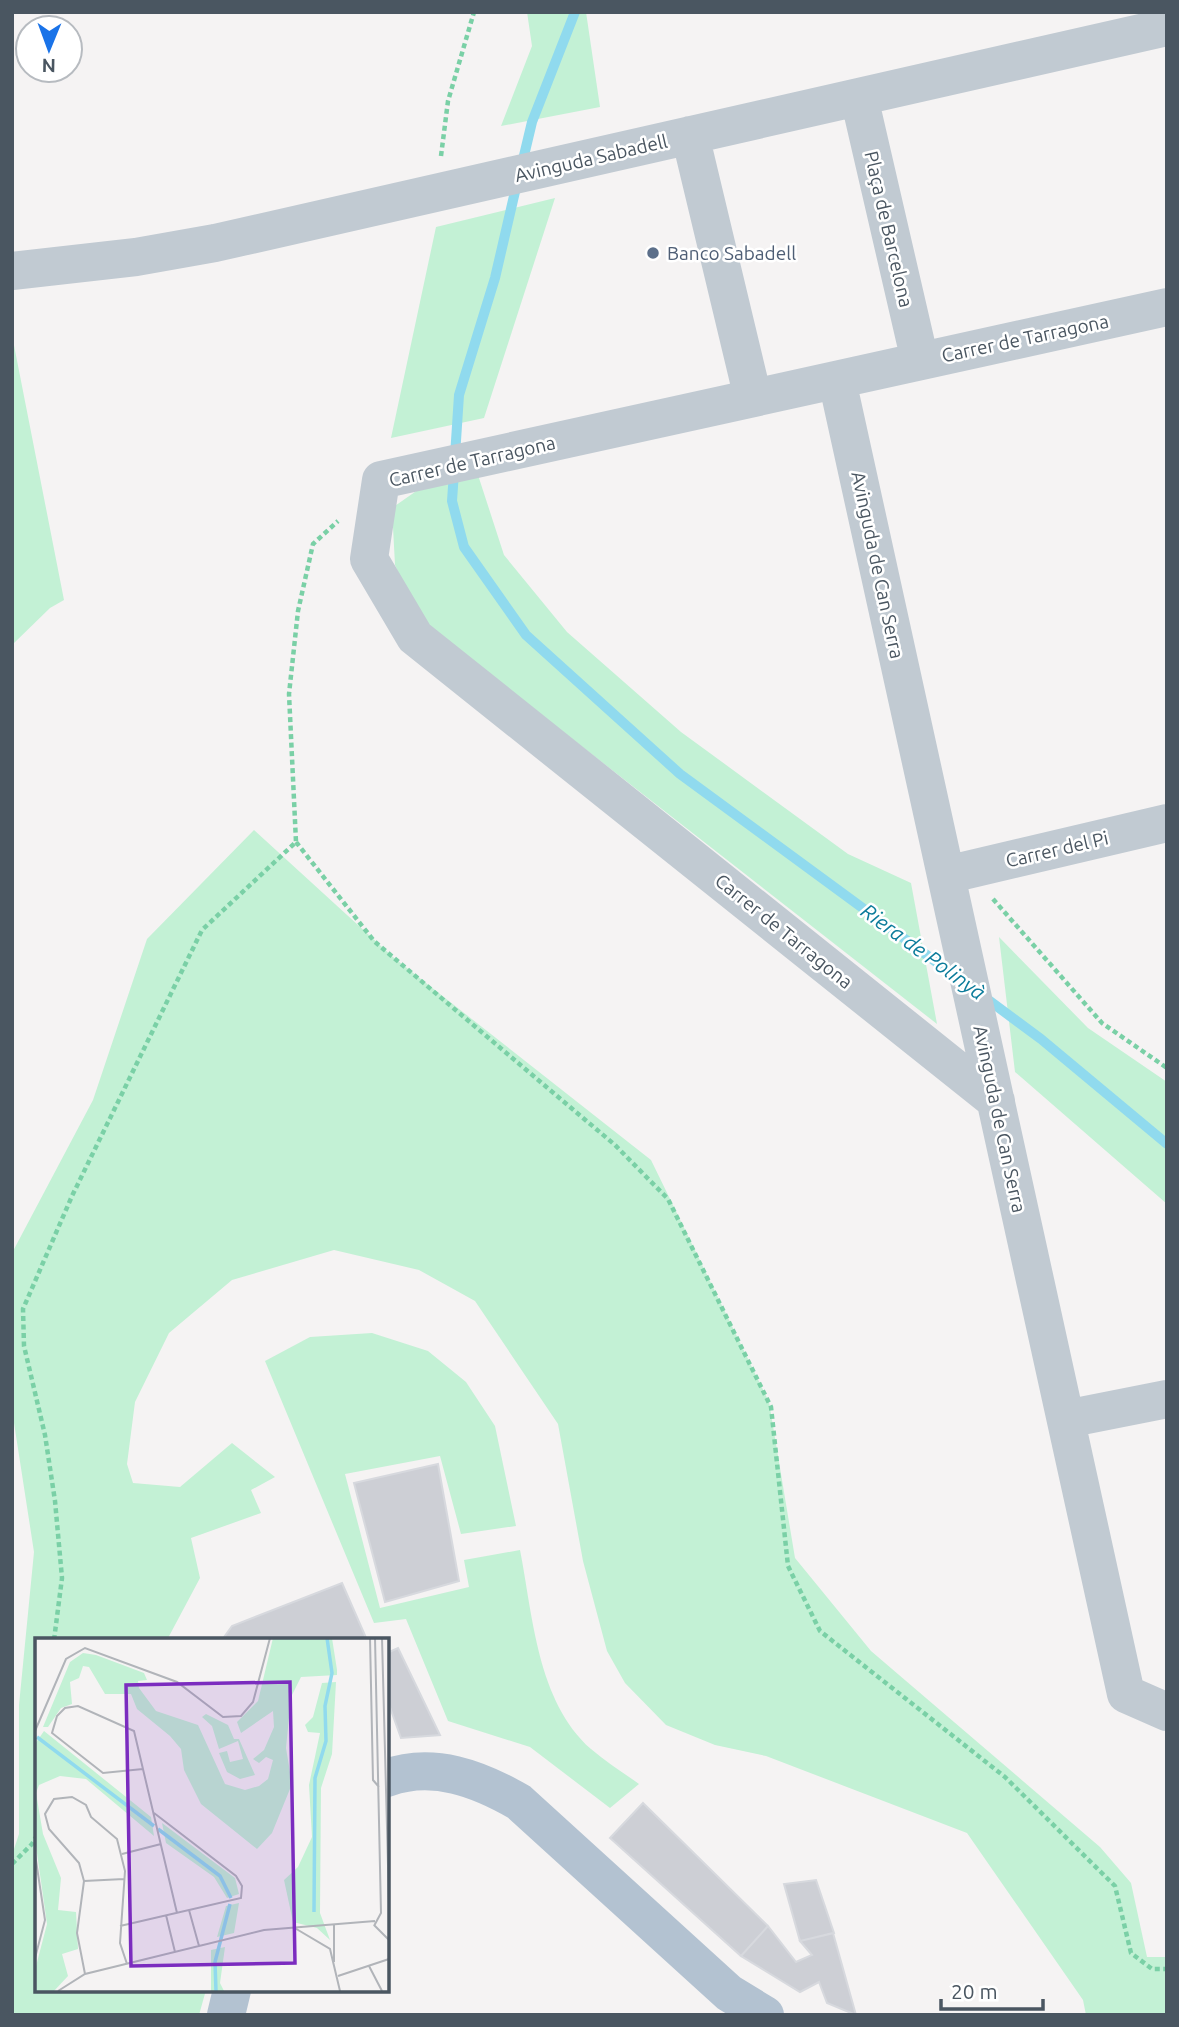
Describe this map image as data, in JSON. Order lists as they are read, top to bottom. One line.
{"streets":{"street":["Avinguda Sabadell","Plaça de Barcelona","Carrer de Tarragona","Avinguda de Can Serra","Carrer del Pi"]},"crossings":[["Avinguda Sabadell","Plaça de Barcelona"],["Plaça de Barcelona","Carrer de Tarragona"],["Carrer de Tarragona","Avinguda de Can Serra"],["Avinguda de Can Serra","Carrer del Pi"]],"water":["Riera de Polinyà"],"places":["Banco Sabadell"],"scale_bar":"20 m","north":"bottom"}
